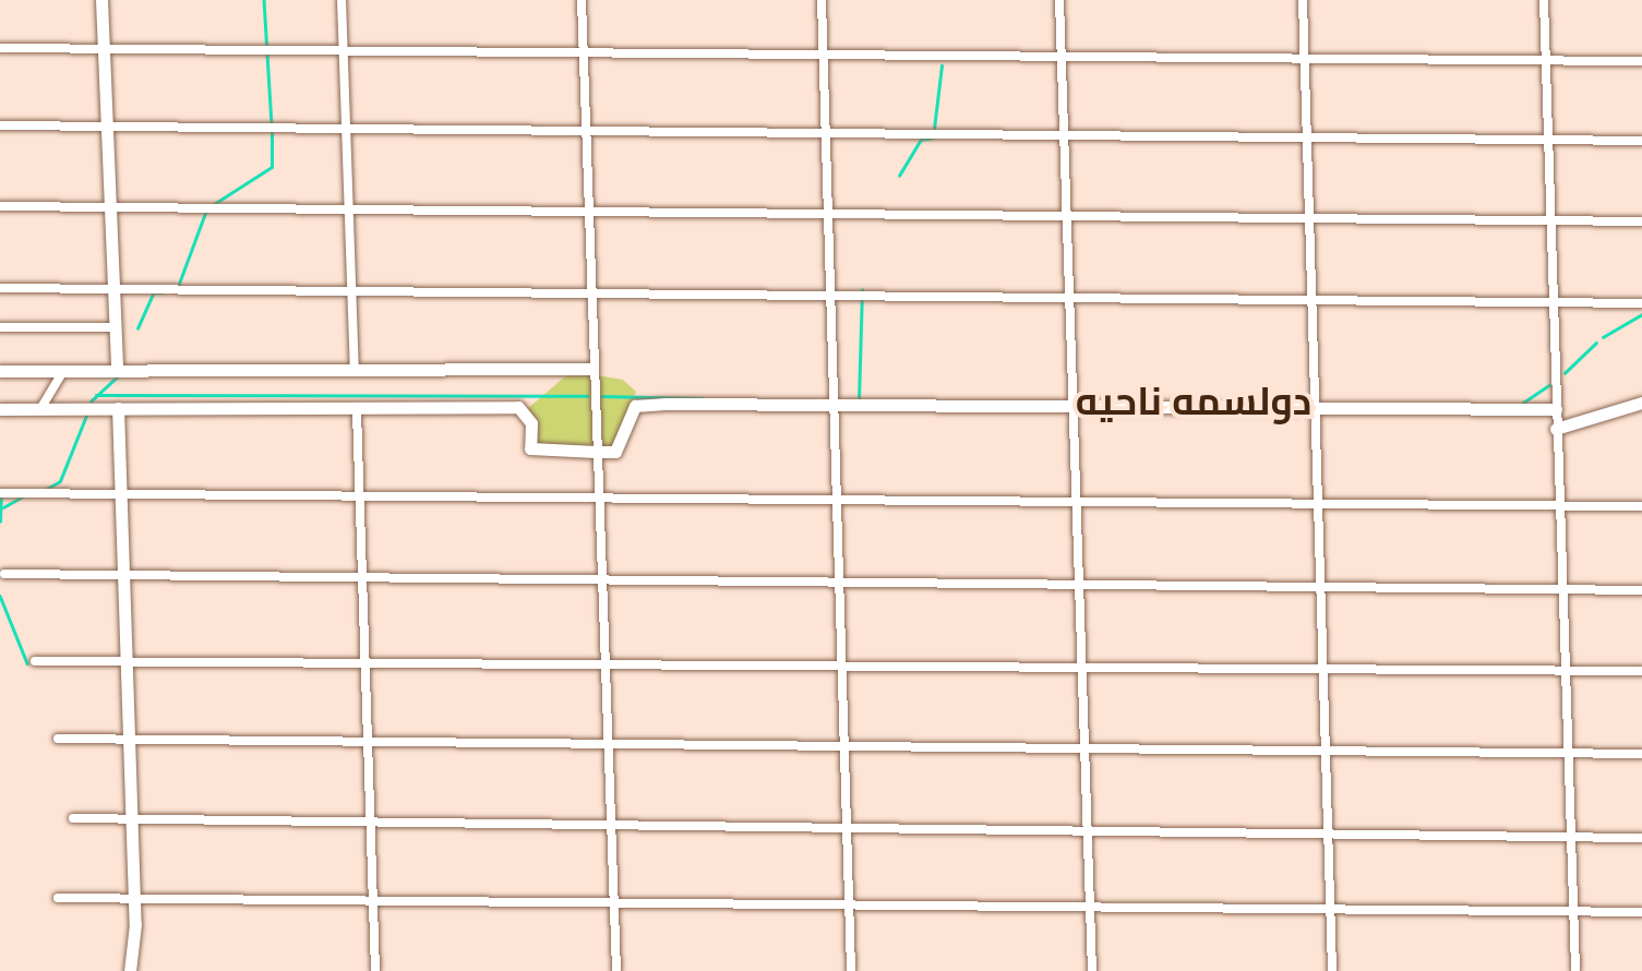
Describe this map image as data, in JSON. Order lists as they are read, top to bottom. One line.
{"districts":["دولسمه ناحیه"]}
